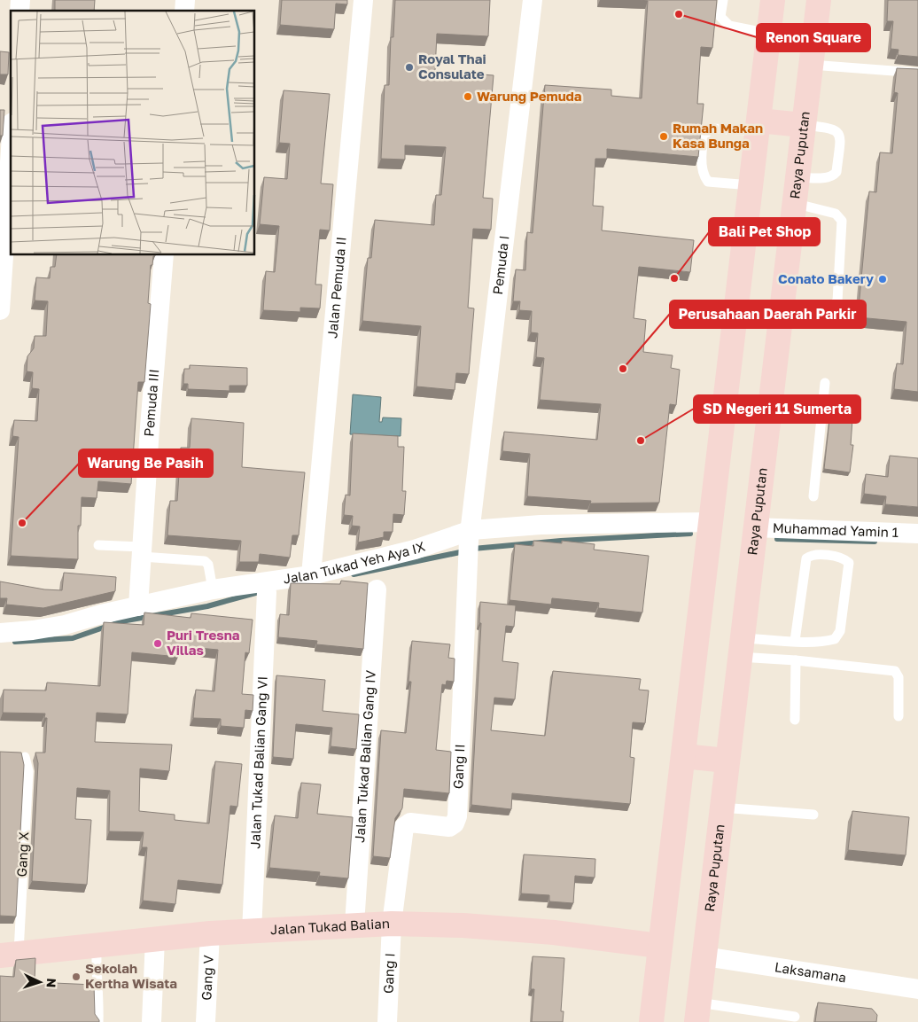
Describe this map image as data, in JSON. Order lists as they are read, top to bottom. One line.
{"streets":{"main road":["Raya Puputan","Jalan Tukad Balian"],"street":["Pemuda I","Jalan Pemuda II","Pemuda III","Muhammad Yamin 1","Jalan Tukad Yeh Aya IX","Jalan Tukad Balian Gang IV","Jalan Tukad Balian Gang VI","Gang II","Laksamana","Gang I","Gang V"],"lane":["Gang X"]},"crossings":[["Raya Puputan","Muhammad Yamin 1"],["Raya Puputan","Laksamana"],["Pemuda I","Jalan Tukad Yeh Aya IX"],["Pemuda I","Gang II"],["Jalan Pemuda II","Jalan Tukad Yeh Aya IX"],["Pemuda III","Jalan Tukad Yeh Aya IX"],["Jalan Tukad Yeh Aya IX","Gang II"],["Jalan Tukad Balian Gang IV","Jalan Tukad Balian"],["Jalan Tukad Balian Gang VI","Jalan Tukad Balian"],["Gang II","Jalan Tukad Balian"],["Gang II","Gang I"],["Gang X","Jalan Tukad Balian"],["Jalan Tukad Balian","Gang I"],["Jalan Tukad Balian","Gang V"]],"places":["Renon Square","Royal Thai Consulate","Warung Pemuda","Rumah Makan Kasa Bunga","Bali Pet Shop","Conato Bakery","Perusahaan Daerah Parkir","SD Negeri 11 Sumerta","Warung Be Pasih","Puri Tresna Villas","Sekolah Kertha Wisata"],"north":"right"}
